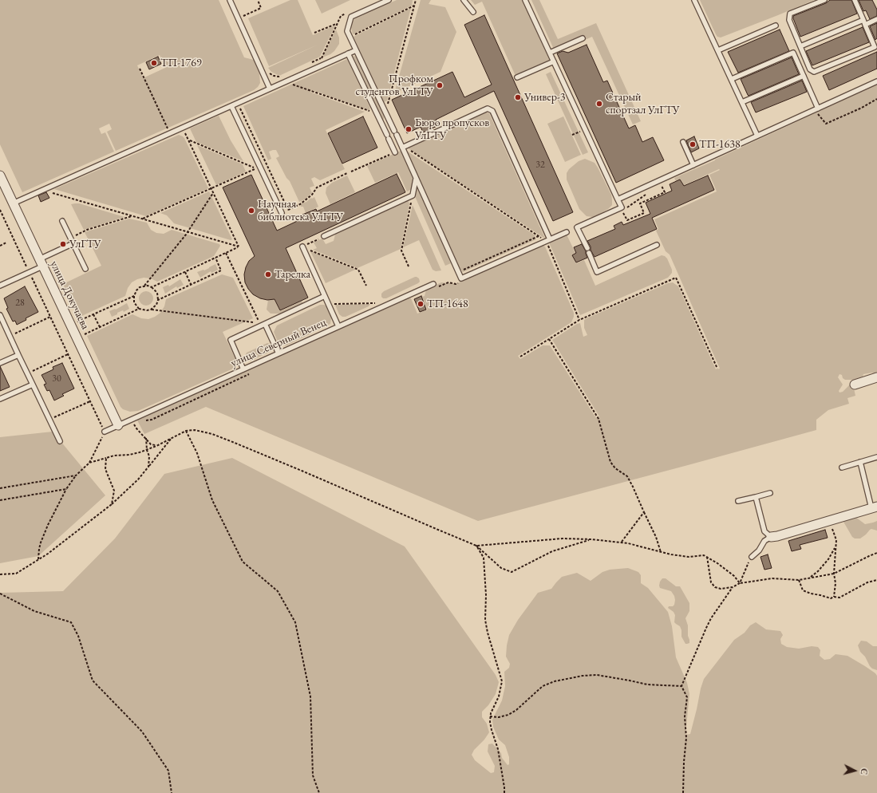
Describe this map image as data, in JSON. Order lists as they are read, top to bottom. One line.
{"streets":{"street":["улица Докучаева"],"lane":["улица Северный Венец"]},"crossings":[["улица Докучаева","улица Северный Венец"]],"places":["ТП-1769","Профком студентов УлГТУ","Универ-3","Старый спортзал УлГТУ","Бюро пропусков УлГТУ","ТП-1638","Научная библиотека УлГТУ","УлГТУ","Тарелка","ТП-1648"],"house_numbers":["32","28","30"],"north":"right"}
